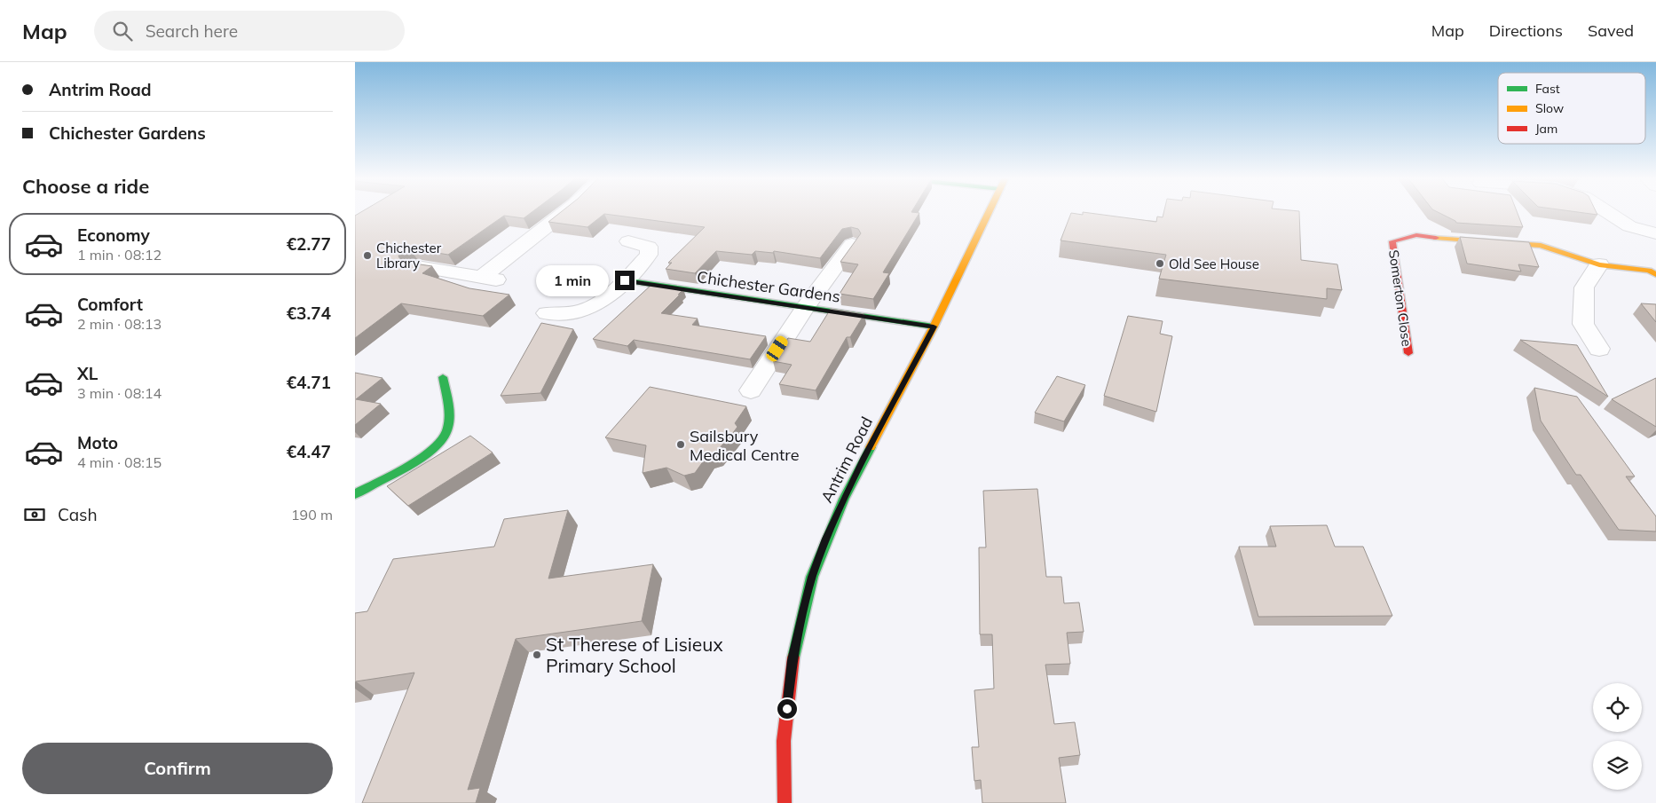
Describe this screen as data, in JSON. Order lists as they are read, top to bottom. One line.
{"streets":{"street":["Chichester Gardens","Somerton Close","Antrim Road"]},"crossings":[["Chichester Gardens","Antrim Road"]],"places":["Chichester Library","Old See House","Sailsbury Medical Centre","St Therese of Lisieux Primary School"],"legend":["Fast","Slow","Jam"],"page":{"header":"Map","search":"Search here","nav":["Map","Directions","Saved"],"banner":["Antrim Road","Chichester Gardens"],"heading":"Choose a ride","list":[{"name":"Economy","note":"1 min · 08:12","value":"€2.77"},{"name":"Comfort","note":"2 min · 08:13","value":"€3.74"},{"name":"XL","note":"3 min · 08:14","value":"€4.71"},{"name":"Moto","note":"4 min · 08:15","value":"€4.47"}],"bubble":"1 min","pay":["Cash","190 m"],"buttons":"Confirm"}}
